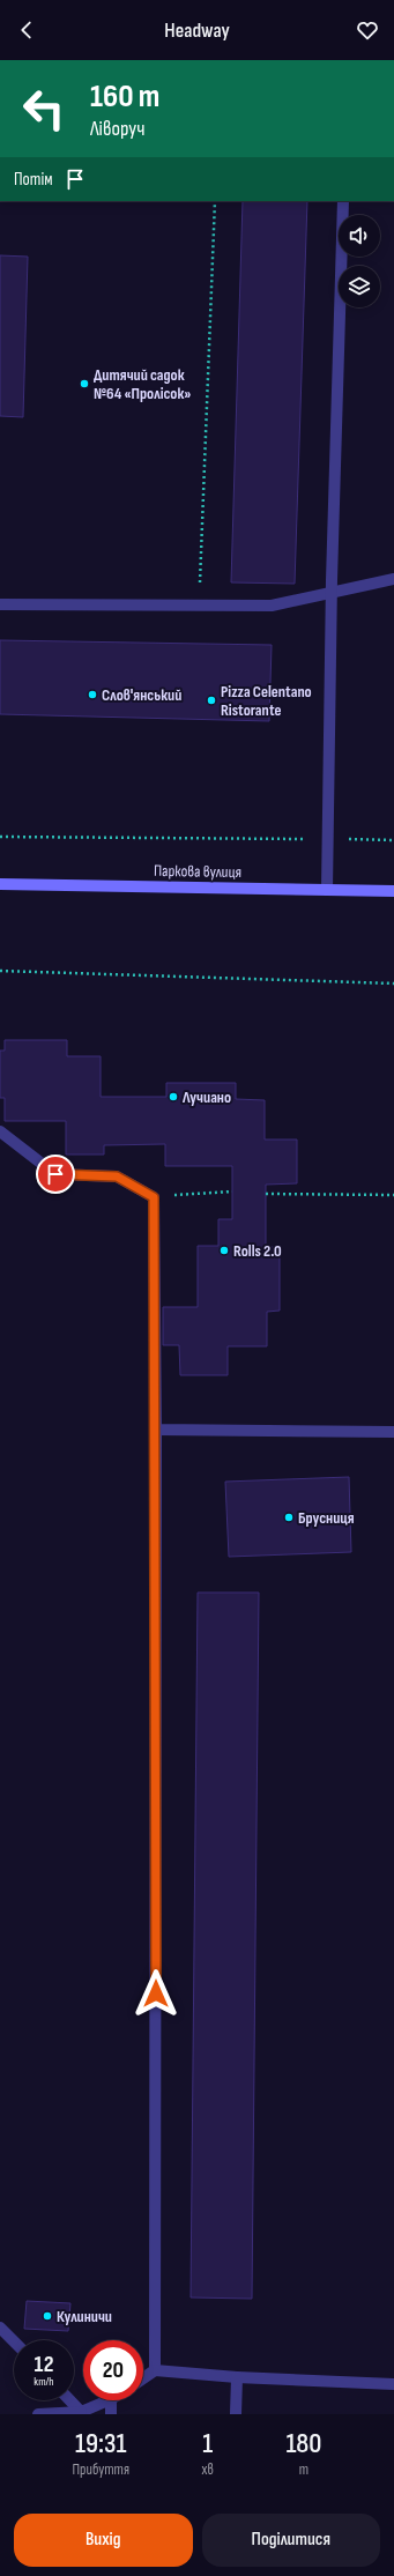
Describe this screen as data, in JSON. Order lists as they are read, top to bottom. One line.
{"streets":{"street":["Паркова вулиця"]},"places":["Дитячий садок №64 «Пролісок»","Слов'янський","Pizza Celentano Ristorante","Лучиано","Rolls 2.0","Брусниця","Кулиничи"],"page":{"header":"Headway","turn":["160 m","Ліворуч"],"then":"Потім","speed":"12 km/h","limit":"20","eta":["19:31","Прибуття","1","хв","180","m"],"buttons":["Вихід","Поділитися"]}}
